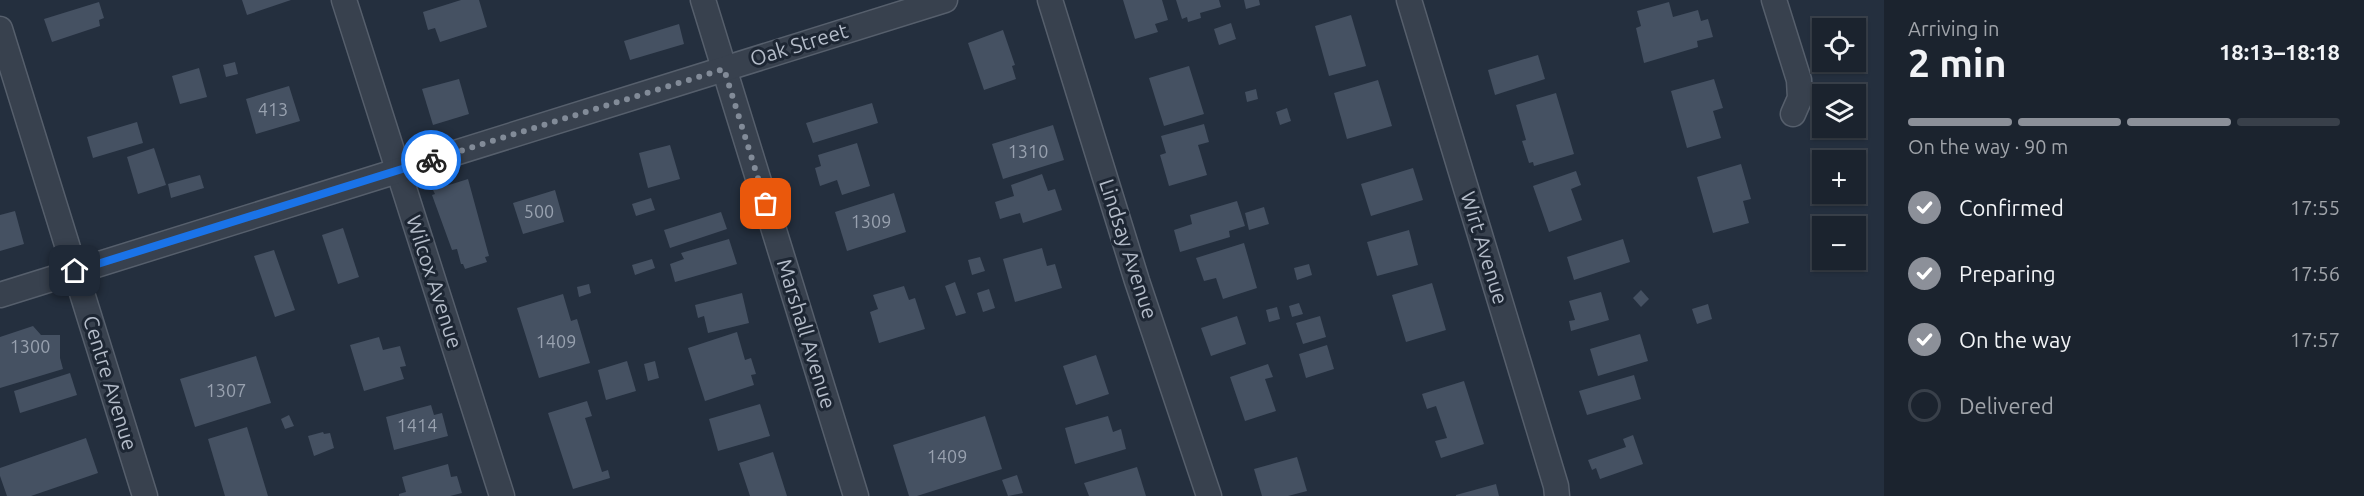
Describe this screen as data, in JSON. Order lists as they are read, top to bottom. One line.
{"streets":{"street":["Oak Street","Wirt Avenue","Lindsay Avenue","Wilcox Avenue","Marshall Avenue","Centre Avenue"]},"crossings":[["Oak Street","Wilcox Avenue"],["Oak Street","Marshall Avenue"],["Oak Street","Centre Avenue"]],"house_numbers":["413","1310","500","1309","1409","1300","1307","1414","1409"],"page":{"heading":["2 min","Arriving in","18:13–18:18"],"map_buttons":["+","−"],"bar":"On the way · 90 m","list":[["Confirmed","17:55"],["Preparing","17:56"],["On the way","17:57"],"Delivered"]}}
